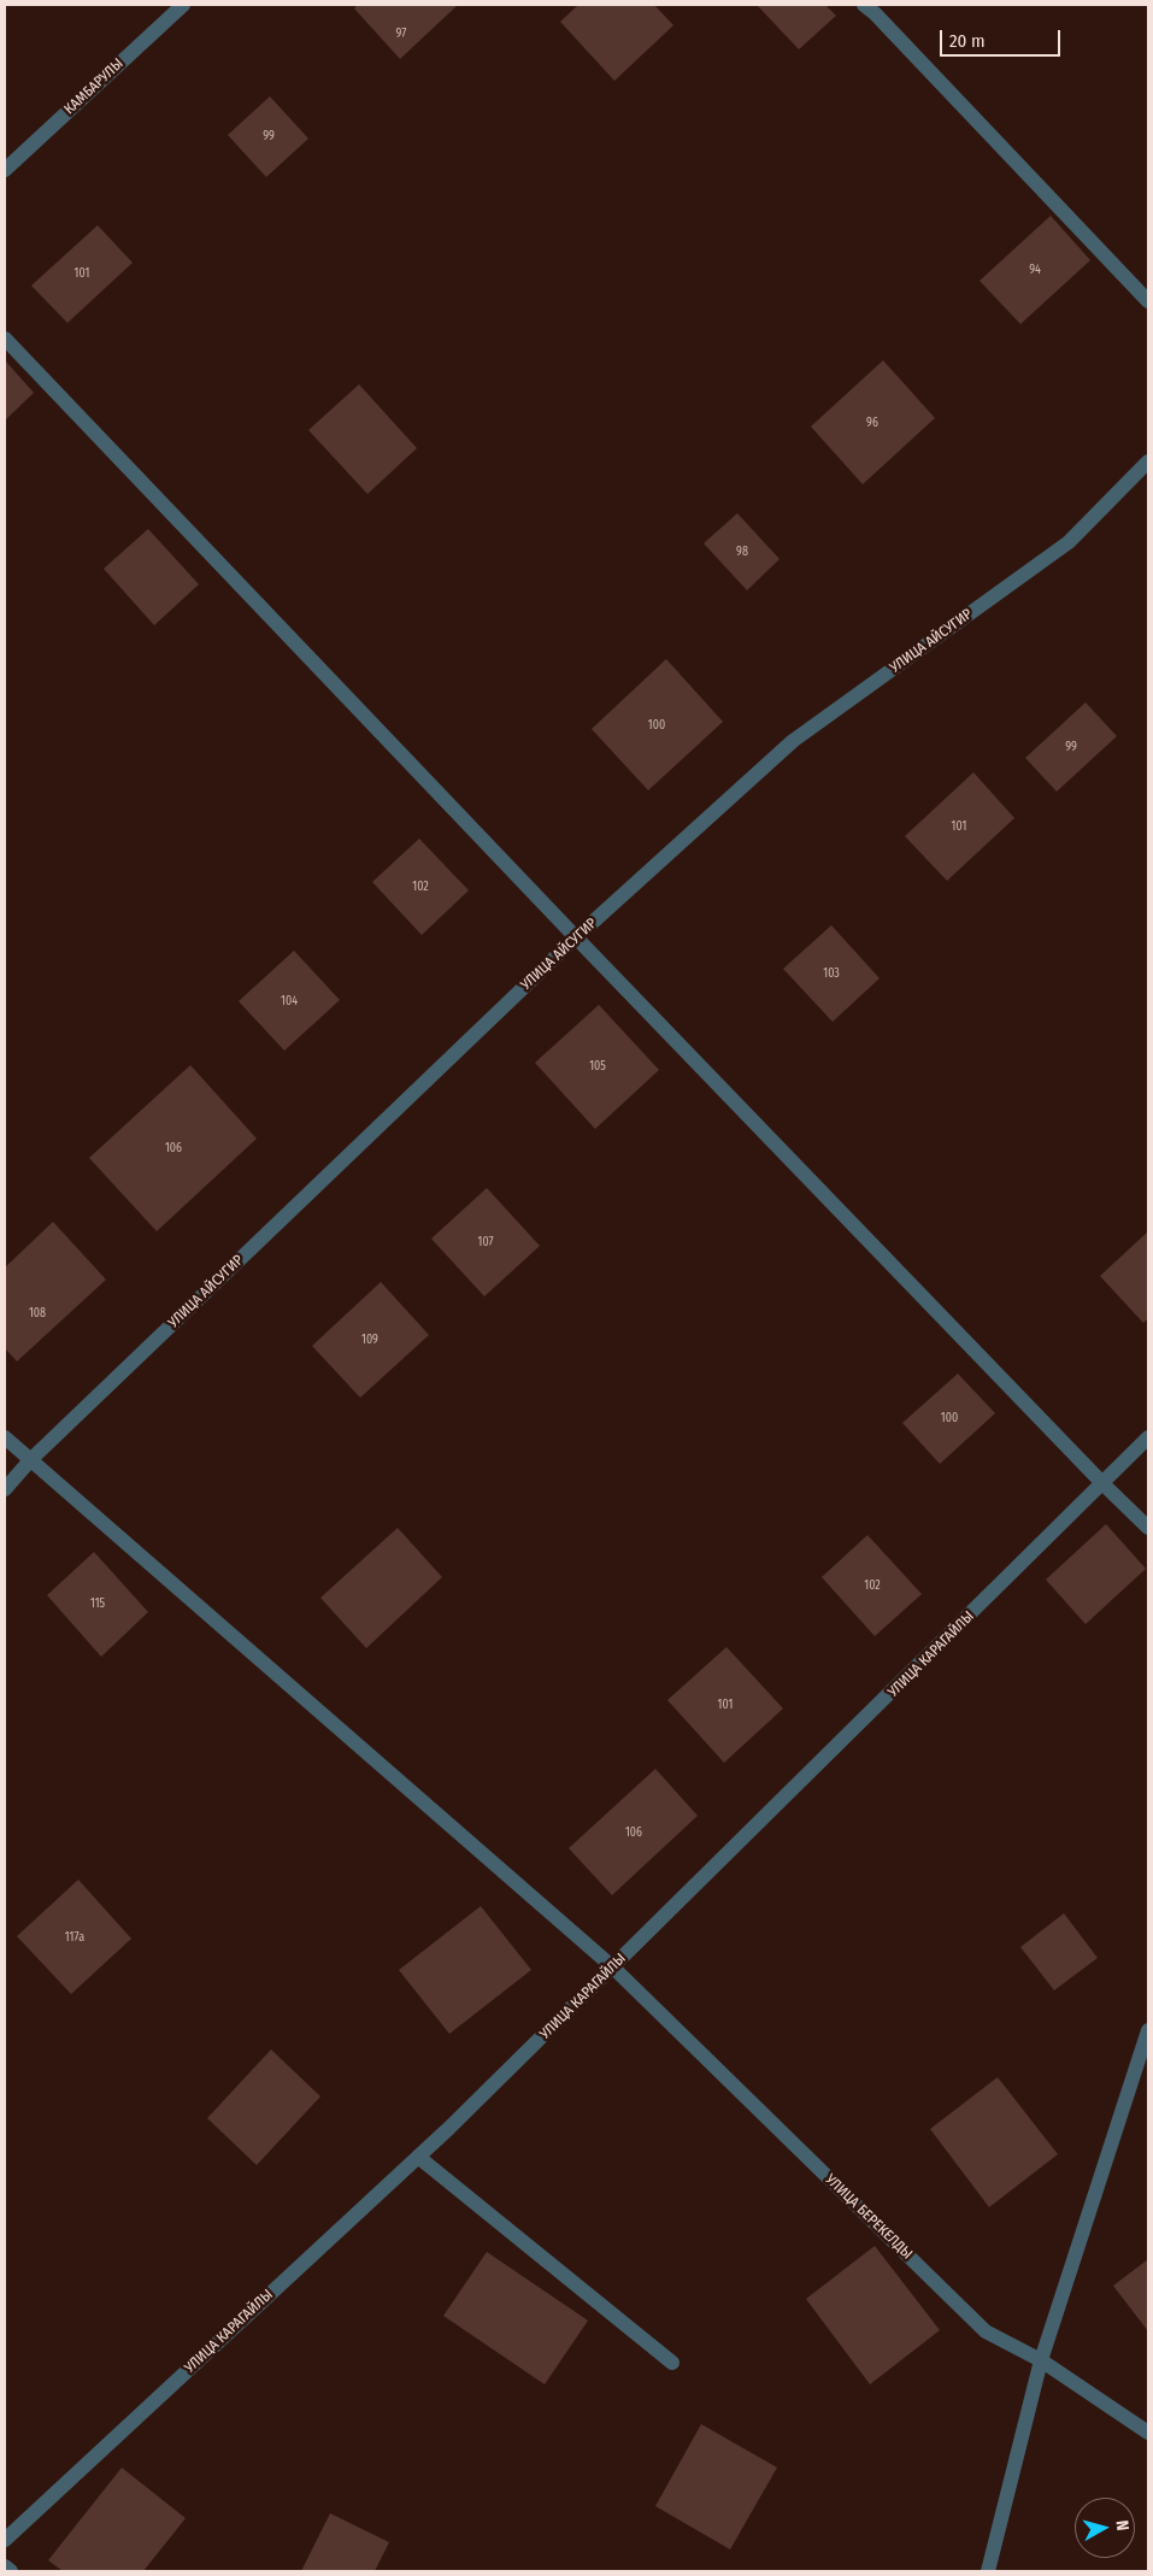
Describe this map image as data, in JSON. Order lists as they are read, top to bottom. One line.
{"streets":{"street":["КАМБАРУЛЫ","УЛИЦА АЙСУГИР","УЛИЦА КАРАГАЙЛЫ","УЛИЦА БЕРЕКЕЛДЫ"]},"crossings":[["УЛИЦА АЙСУГИР","УЛИЦА БЕРЕКЕЛДЫ"],["УЛИЦА КАРАГАЙЛЫ","УЛИЦА БЕРЕКЕЛДЫ"]],"house_numbers":["97","99","94","101","96","98","100","99","101","102","103","104","105","106","107","108","109","100","102","115","101","106","117а"],"scale_bar":"20 m","north":"right"}
